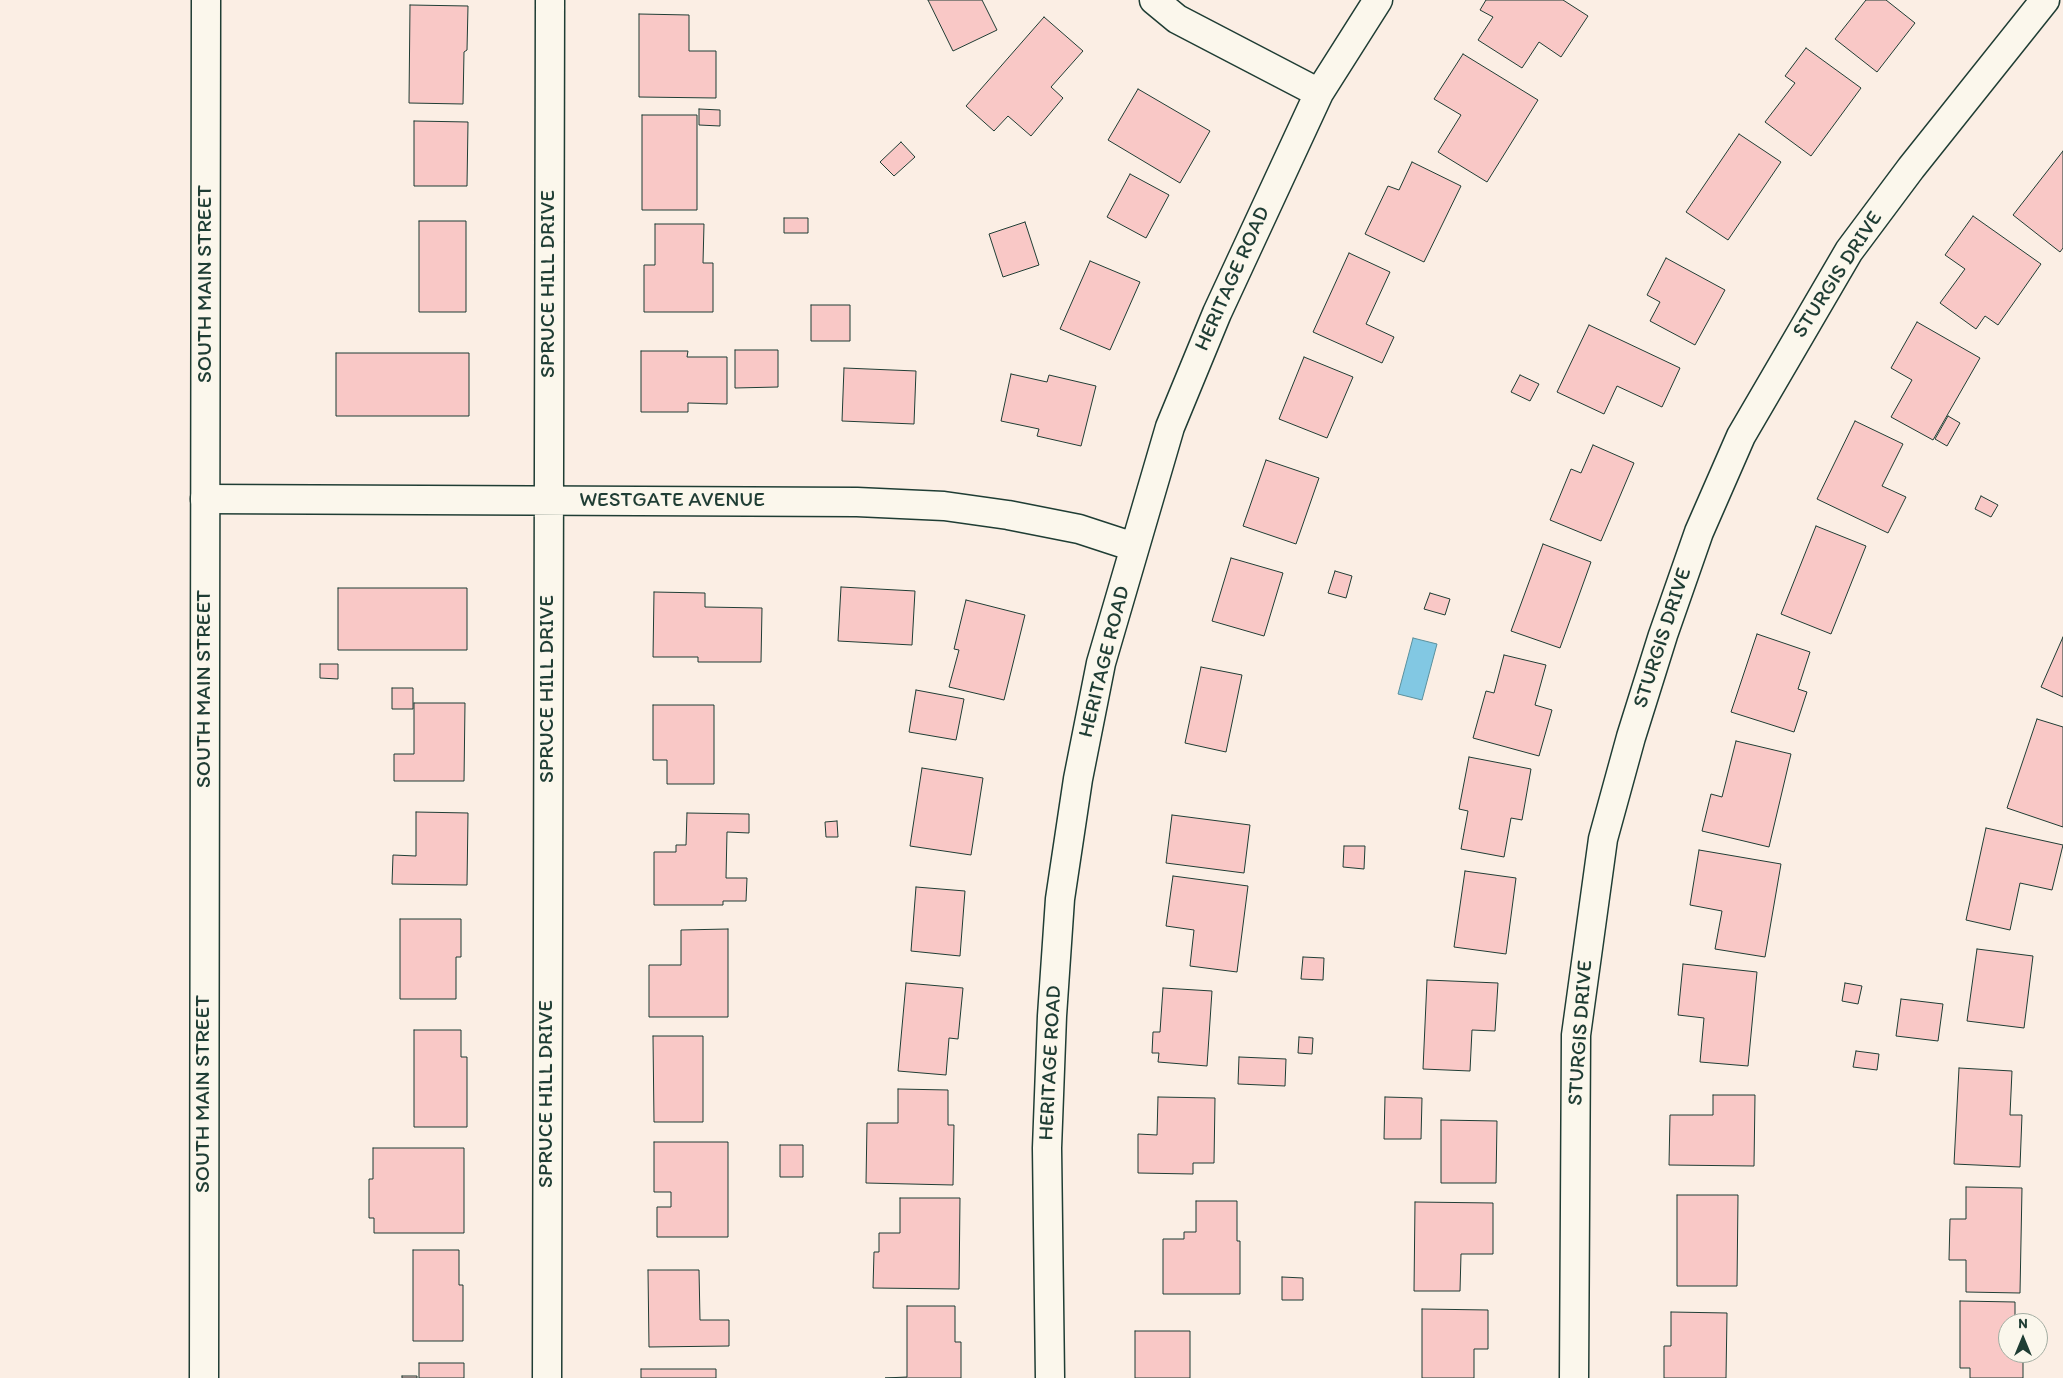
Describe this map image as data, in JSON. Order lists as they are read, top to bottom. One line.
{"streets":{"street":["STURGIS DRIVE","HERITAGE ROAD","SOUTH MAIN STREET","SPRUCE HILL DRIVE","WESTGATE AVENUE"]},"crossings":[["HERITAGE ROAD","WESTGATE AVENUE"],["SOUTH MAIN STREET","WESTGATE AVENUE"],["SPRUCE HILL DRIVE","WESTGATE AVENUE"]],"north":"top"}
